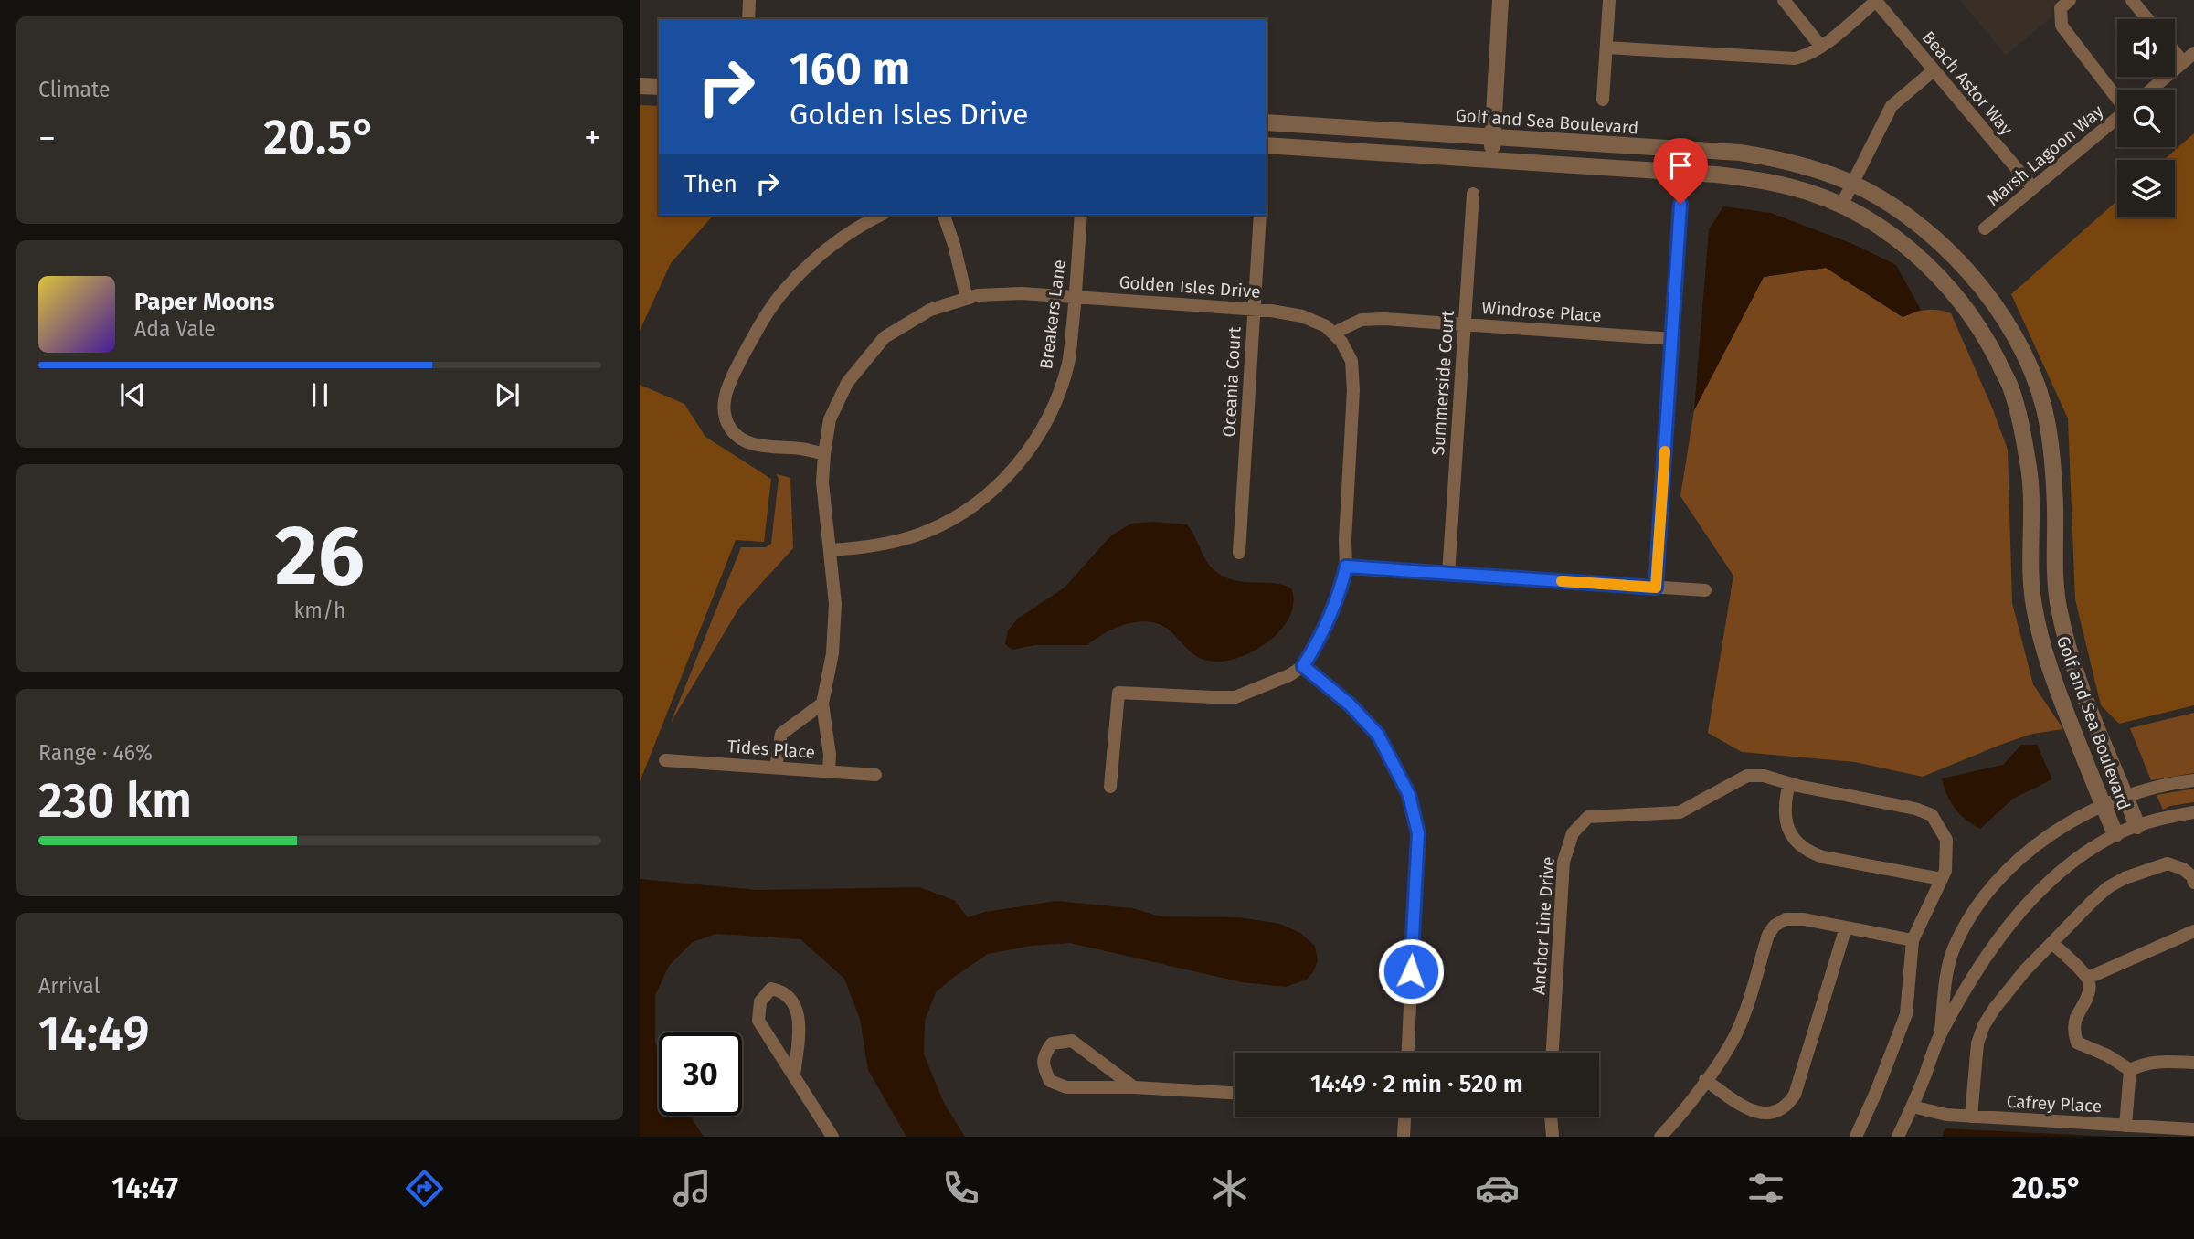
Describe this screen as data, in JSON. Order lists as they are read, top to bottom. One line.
{"streets":{"street":["Beach Astor Way","Golf and Sea Boulevard","Marsh Lagoon Way","Golden Isles Drive","Windrose Place","Breakers Lane","Oceania Court","Summerside Court","Tides Place","Anchor Line Drive","Cafrey Place"]},"crossings":[["Beach Astor Way","Marsh Lagoon Way"],["Golden Isles Drive","Windrose Place"],["Golden Isles Drive","Breakers Lane"],["Golden Isles Drive","Oceania Court"],["Golden Isles Drive","Tides Place"],["Windrose Place","Summerside Court"]],"page":{"tile":["Climate",["26","km/h"],["Range · 46%","230 km"],["Arrival","14:49"]],"turn":["160 m","Golden Isles Drive"],"heat":["−","20.5°","+"],"then":"Then","song":["Paper Moons","Ada Vale"],"limit":"30","trip":"14:49 · 2 min · 520 m","tabs":["14:47","20.5°"]}}
